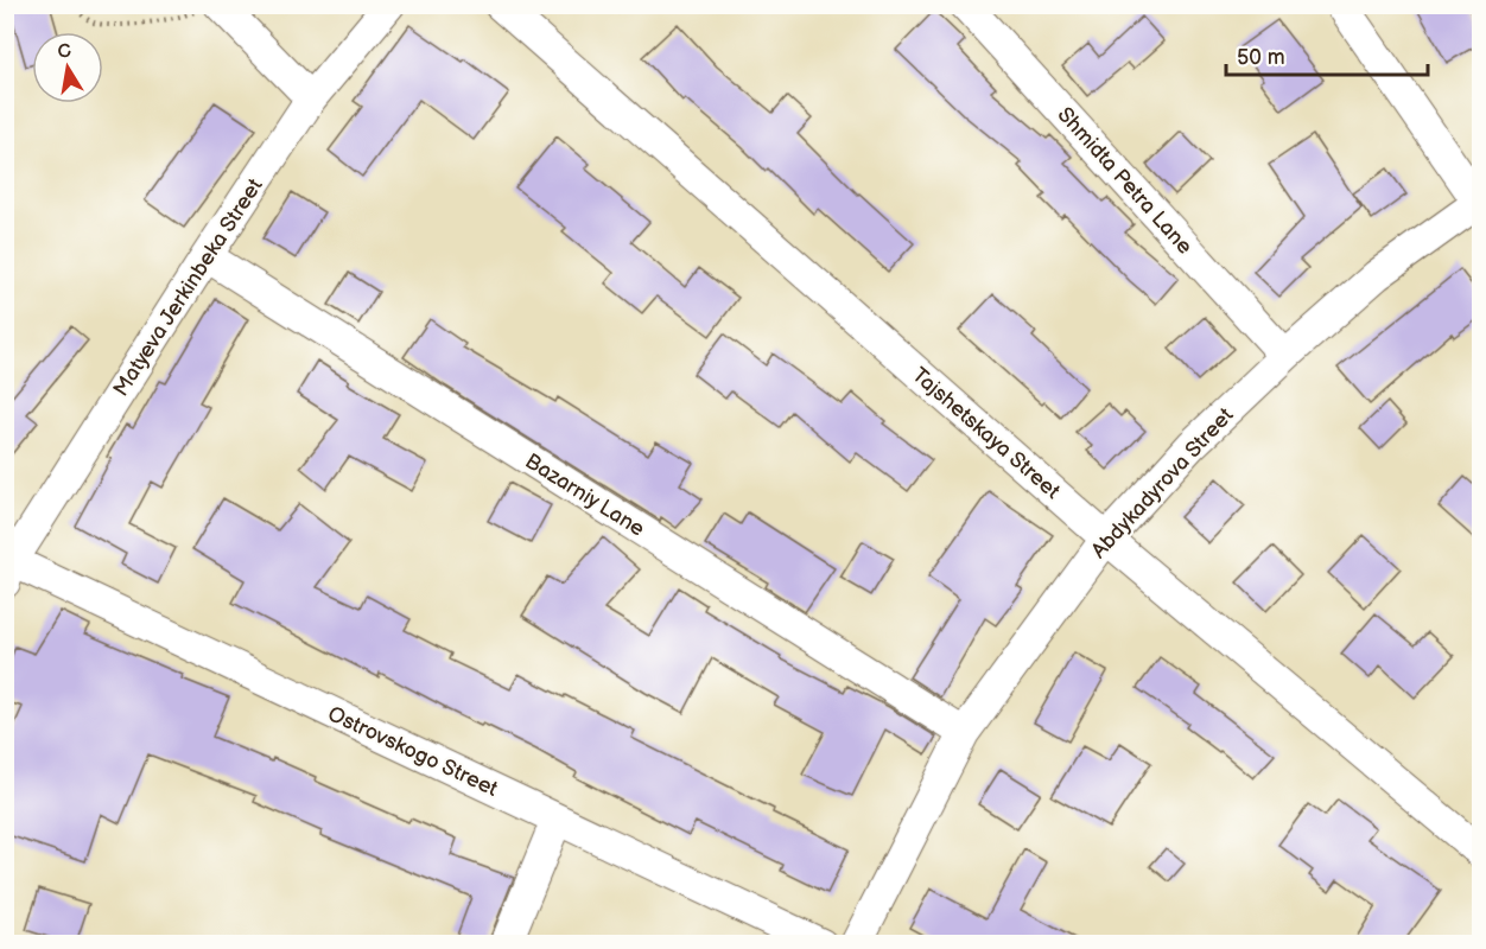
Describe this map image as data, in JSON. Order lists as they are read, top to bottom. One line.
{"streets":{"street":["Shmidta Petra Lane","Matyeva Jerkinbeka Street","Tajshetskaya Street","Abdykadyrova Street","Bazarniy Lane","Ostrovskogo Street"]},"crossings":[["Shmidta Petra Lane","Abdykadyrova Street"],["Matyeva Jerkinbeka Street","Bazarniy Lane"],["Matyeva Jerkinbeka Street","Ostrovskogo Street"],["Tajshetskaya Street","Abdykadyrova Street"],["Abdykadyrova Street","Bazarniy Lane"]],"scale_bar":"50 m","north":"top"}
